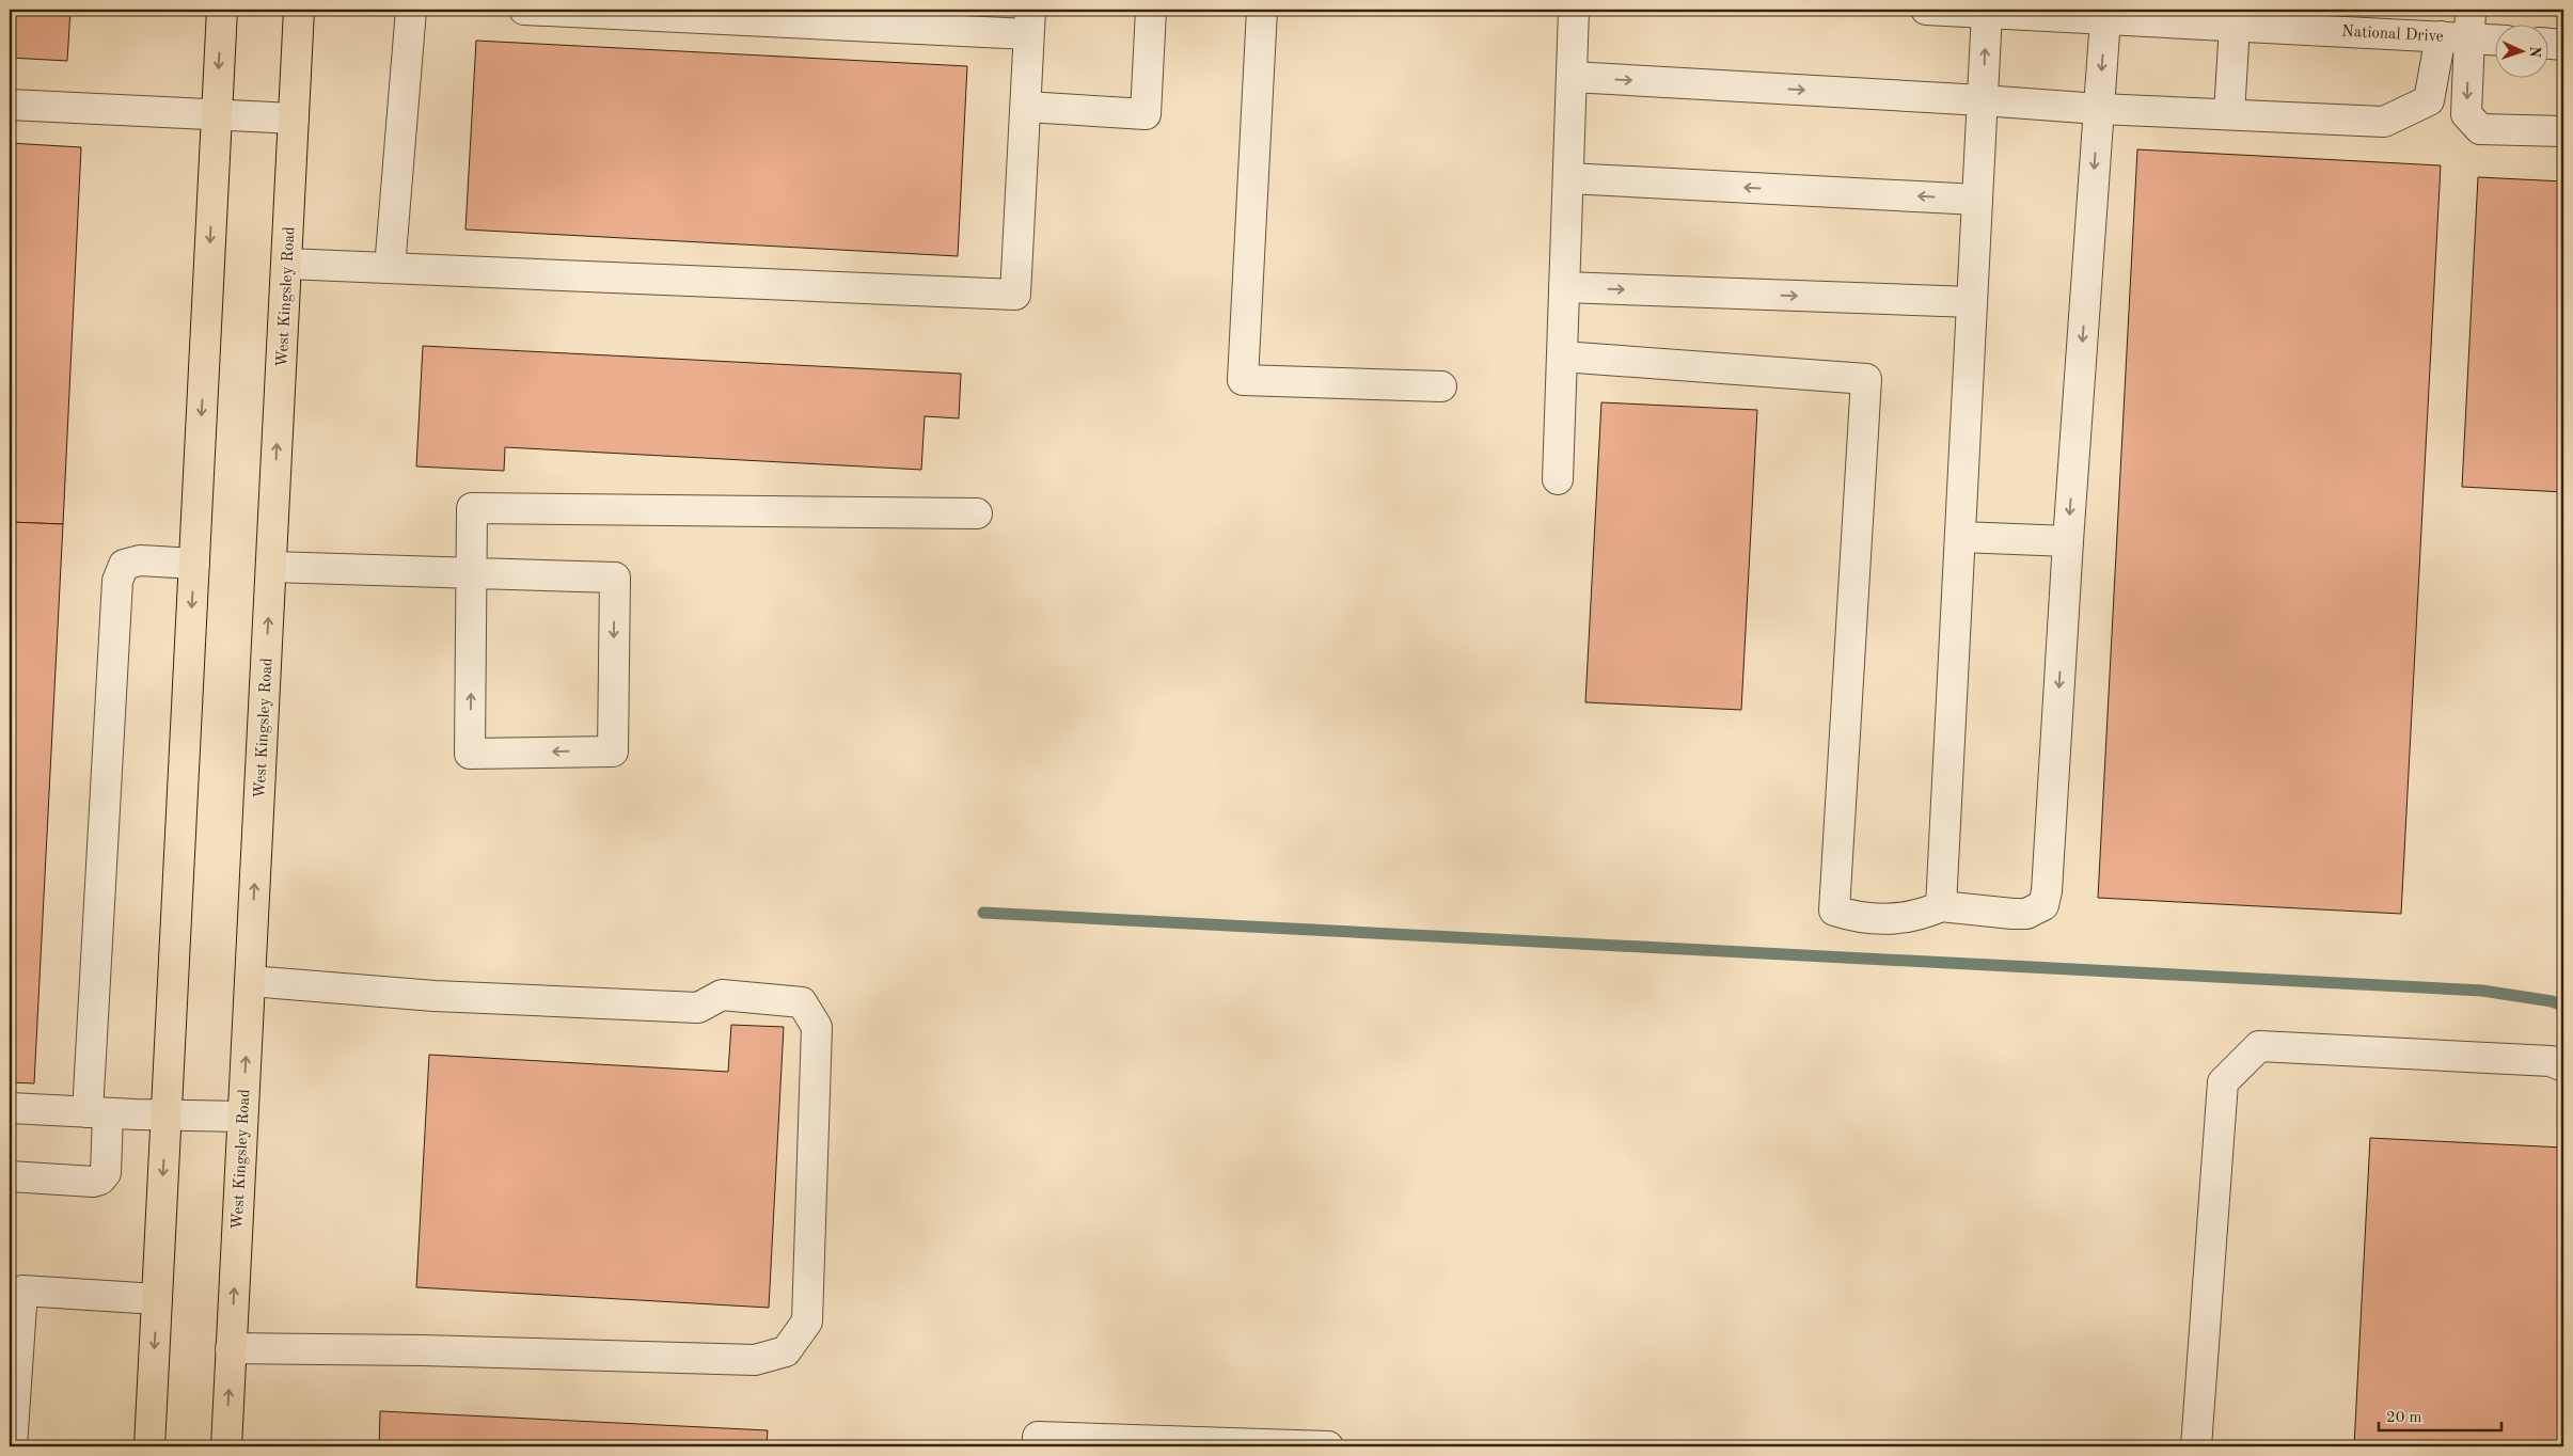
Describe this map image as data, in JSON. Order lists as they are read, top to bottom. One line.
{"streets":{"main road":["West Kingsley Road"],"street":["National Drive"]},"scale_bar":"20 m","north":"right"}
